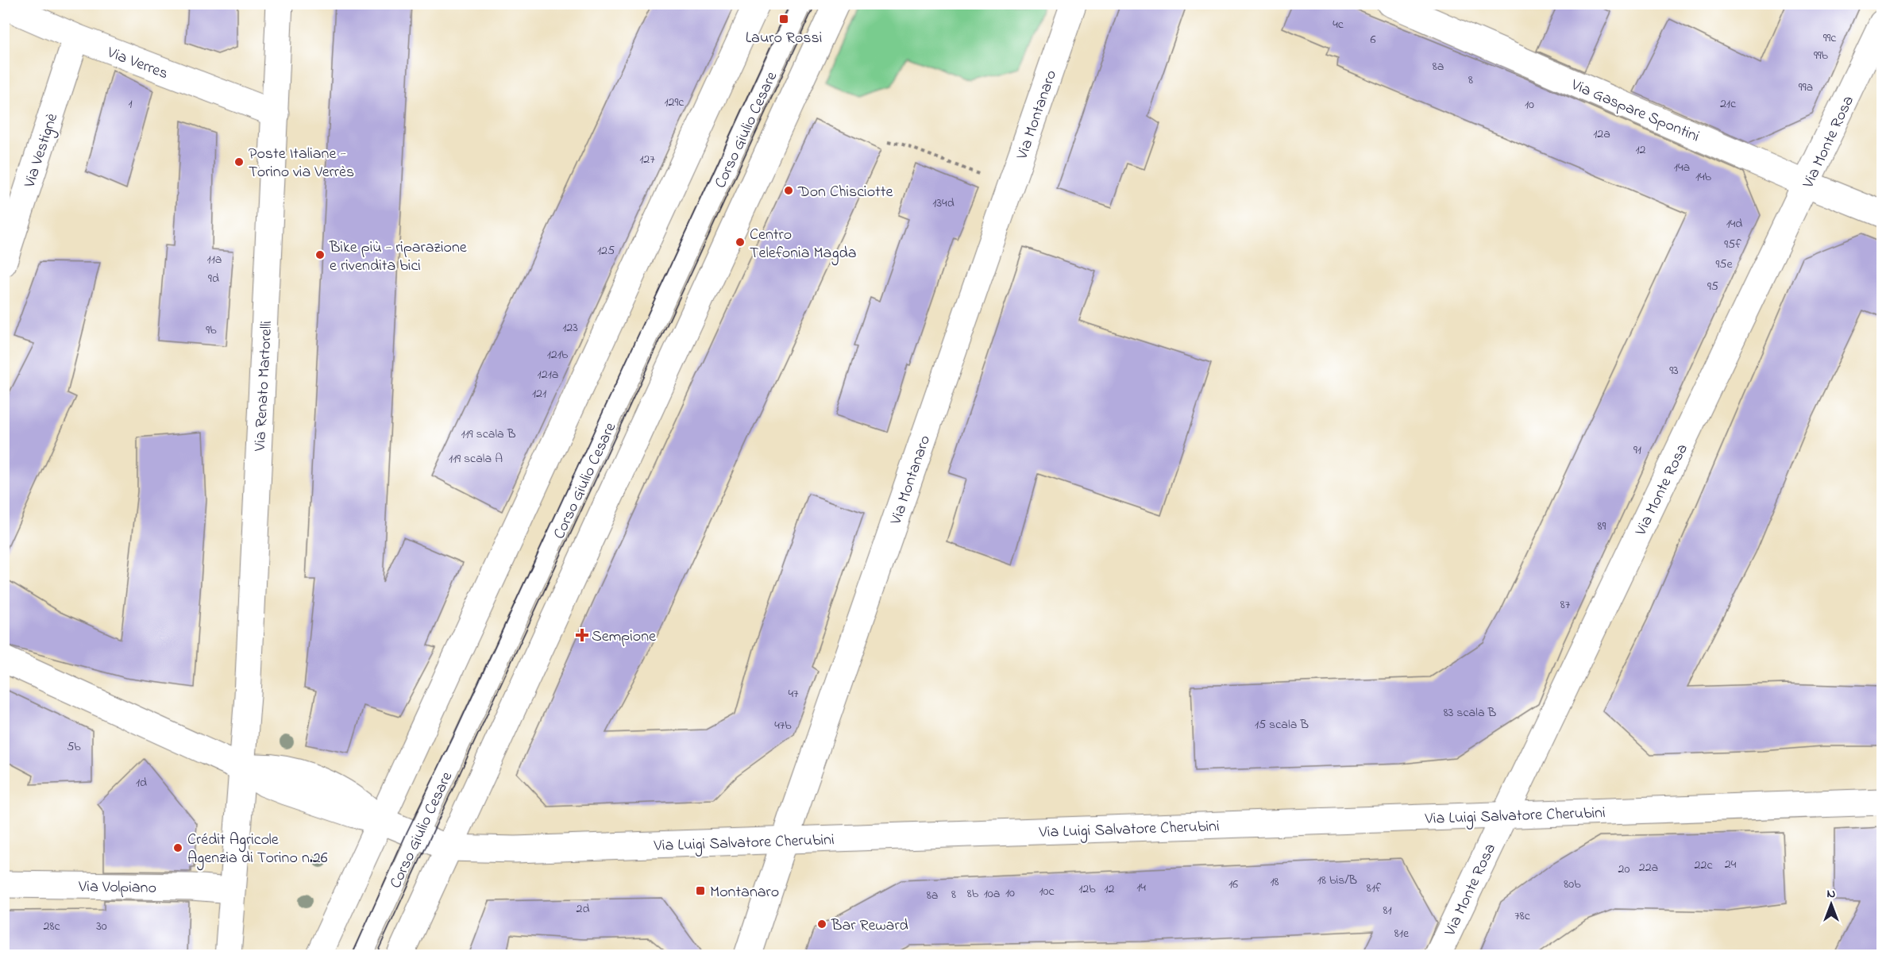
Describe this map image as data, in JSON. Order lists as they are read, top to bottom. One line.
{"streets":{"street":["Via Verres","Via Gaspare Spontini","Via Montanaro","Corso Giulio Cesare","Via Monte Rosa","Via Vestignè","Via Renato Martorelli","Via Luigi Salvatore Cherubini","Via Volpiano"]},"crossings":[["Via Verres","Via Vestignè"],["Via Verres","Via Renato Martorelli"],["Via Gaspare Spontini","Via Monte Rosa"],["Via Montanaro","Via Luigi Salvatore Cherubini"],["Corso Giulio Cesare","Via Luigi Salvatore Cherubini"],["Via Monte Rosa","Via Luigi Salvatore Cherubini"],["Via Renato Martorelli","Via Luigi Salvatore Cherubini"],["Via Renato Martorelli","Via Volpiano"]],"places":{"transit":["Lauro Rossi","Montanaro"],"other":["Poste Italiane - Torino via Verrès","Don Chisciotte","Centro Telefonia Magda","Bike più - riparazione e rivendita bici","Crédit Agricole Agenzia di Torino n.26","Bar Reward"],"health":["Sempione"]},"house_numbers":["4c","99c","6","99b","8a","8","99a","129c","1","21c","10","12a","12","127","14a","14b","134d","14d","95f","125","11a","95e","9d","95","123","9b","121b","93","121a","121","119 scala B","91","119 scala A","89","87","47","83 scala B","15 scala B","47b","5b","1d","24","22c","22a","20","18 bis/B","18","16","80b","14","81f","12b","12","10c","10","8b","10a","8","8a","2d","81","78c","28c","30","81e"],"north":"top"}
